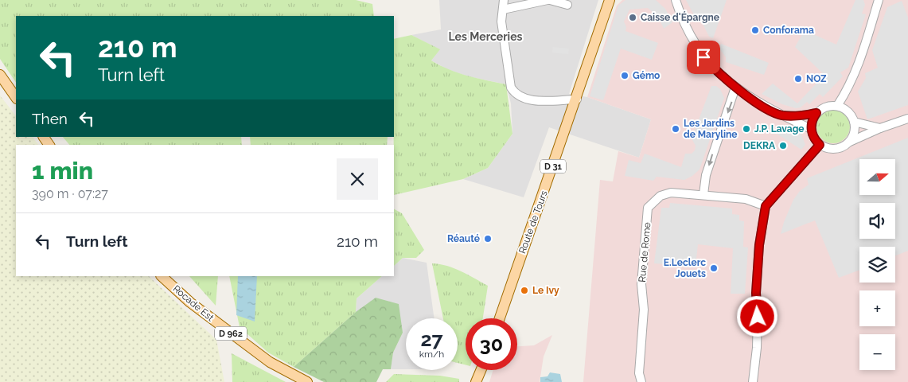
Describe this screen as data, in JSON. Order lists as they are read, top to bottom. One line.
{"streets":{"main road":["D 31","Route de Tours","Rocade Est","D 962"],"street":["Rue de Rome"]},"districts":["Les Merceries"],"places":["Caisse d'Épargne","Conforama","Gémo","NOZ","Les Jardins de Maryline","J.P. Lavage","DEKRA","Réauté","E.Leclerc Jouets","Le Ivy"],"north":"right","page":{"turn":["210 m","Turn left"],"then":"Then","heading":["1 min","390 m · 07:27"],"map_buttons":["+","−"],"list":[{"name":"Turn left","value":"210 m"}],"speed":"27 km/h","limit":"30"}}
